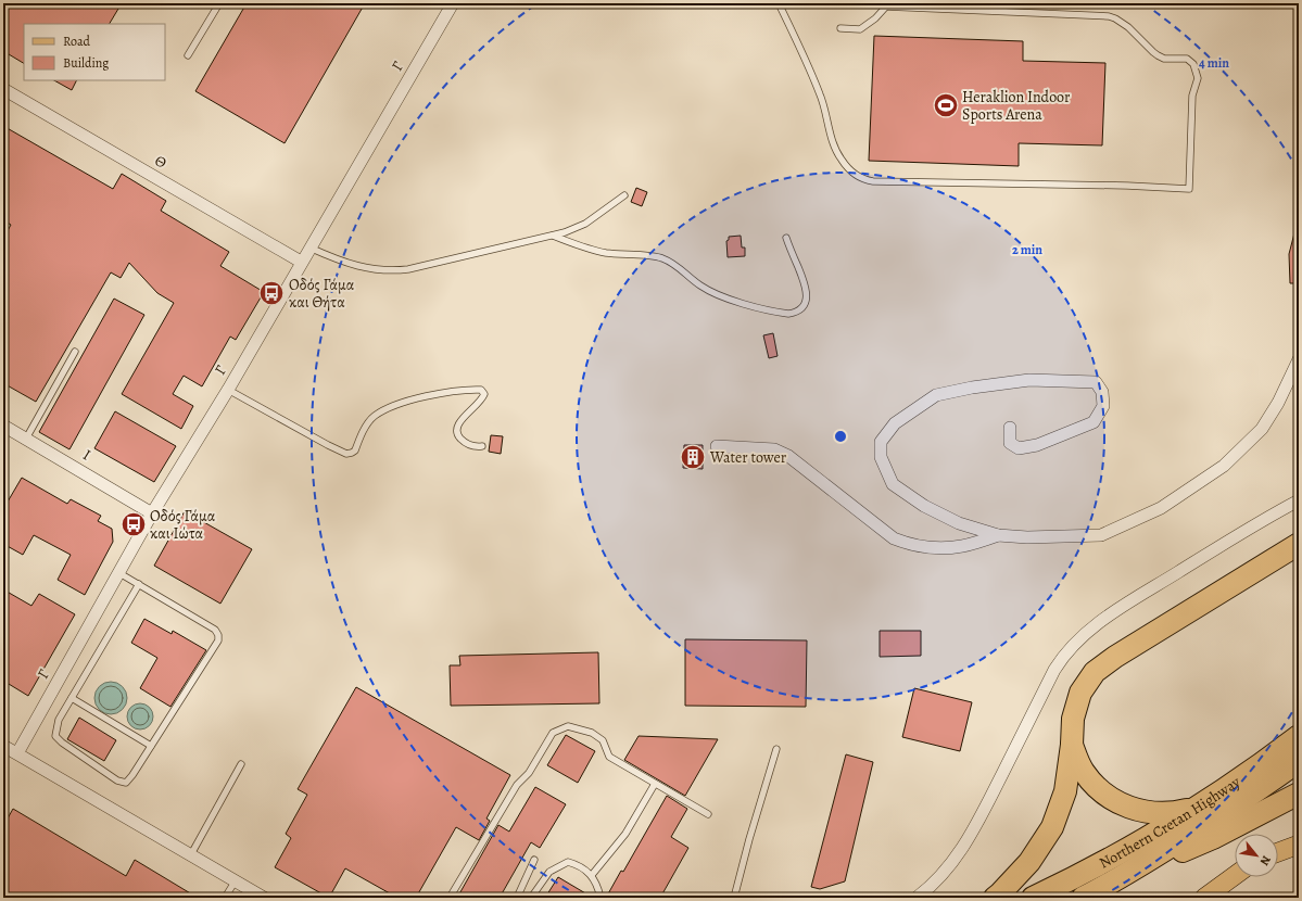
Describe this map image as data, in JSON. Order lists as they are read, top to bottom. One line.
{"streets":{"highway":["Northern Cretan Highway"],"street":["Γ","Θ","Ι"]},"crossings":[["Γ","Θ"],["Γ","Ι"]],"places":{"sports":["Heraklion Indoor Sports Arena"],"bus stop":["Οδός Γάμα και Θήτα","Οδός Γάμα και Ιώτα"],"building":["Water tower"]},"legend":["Road","Building"],"north":"bottom right","rings":["4 min","2 min"]}
